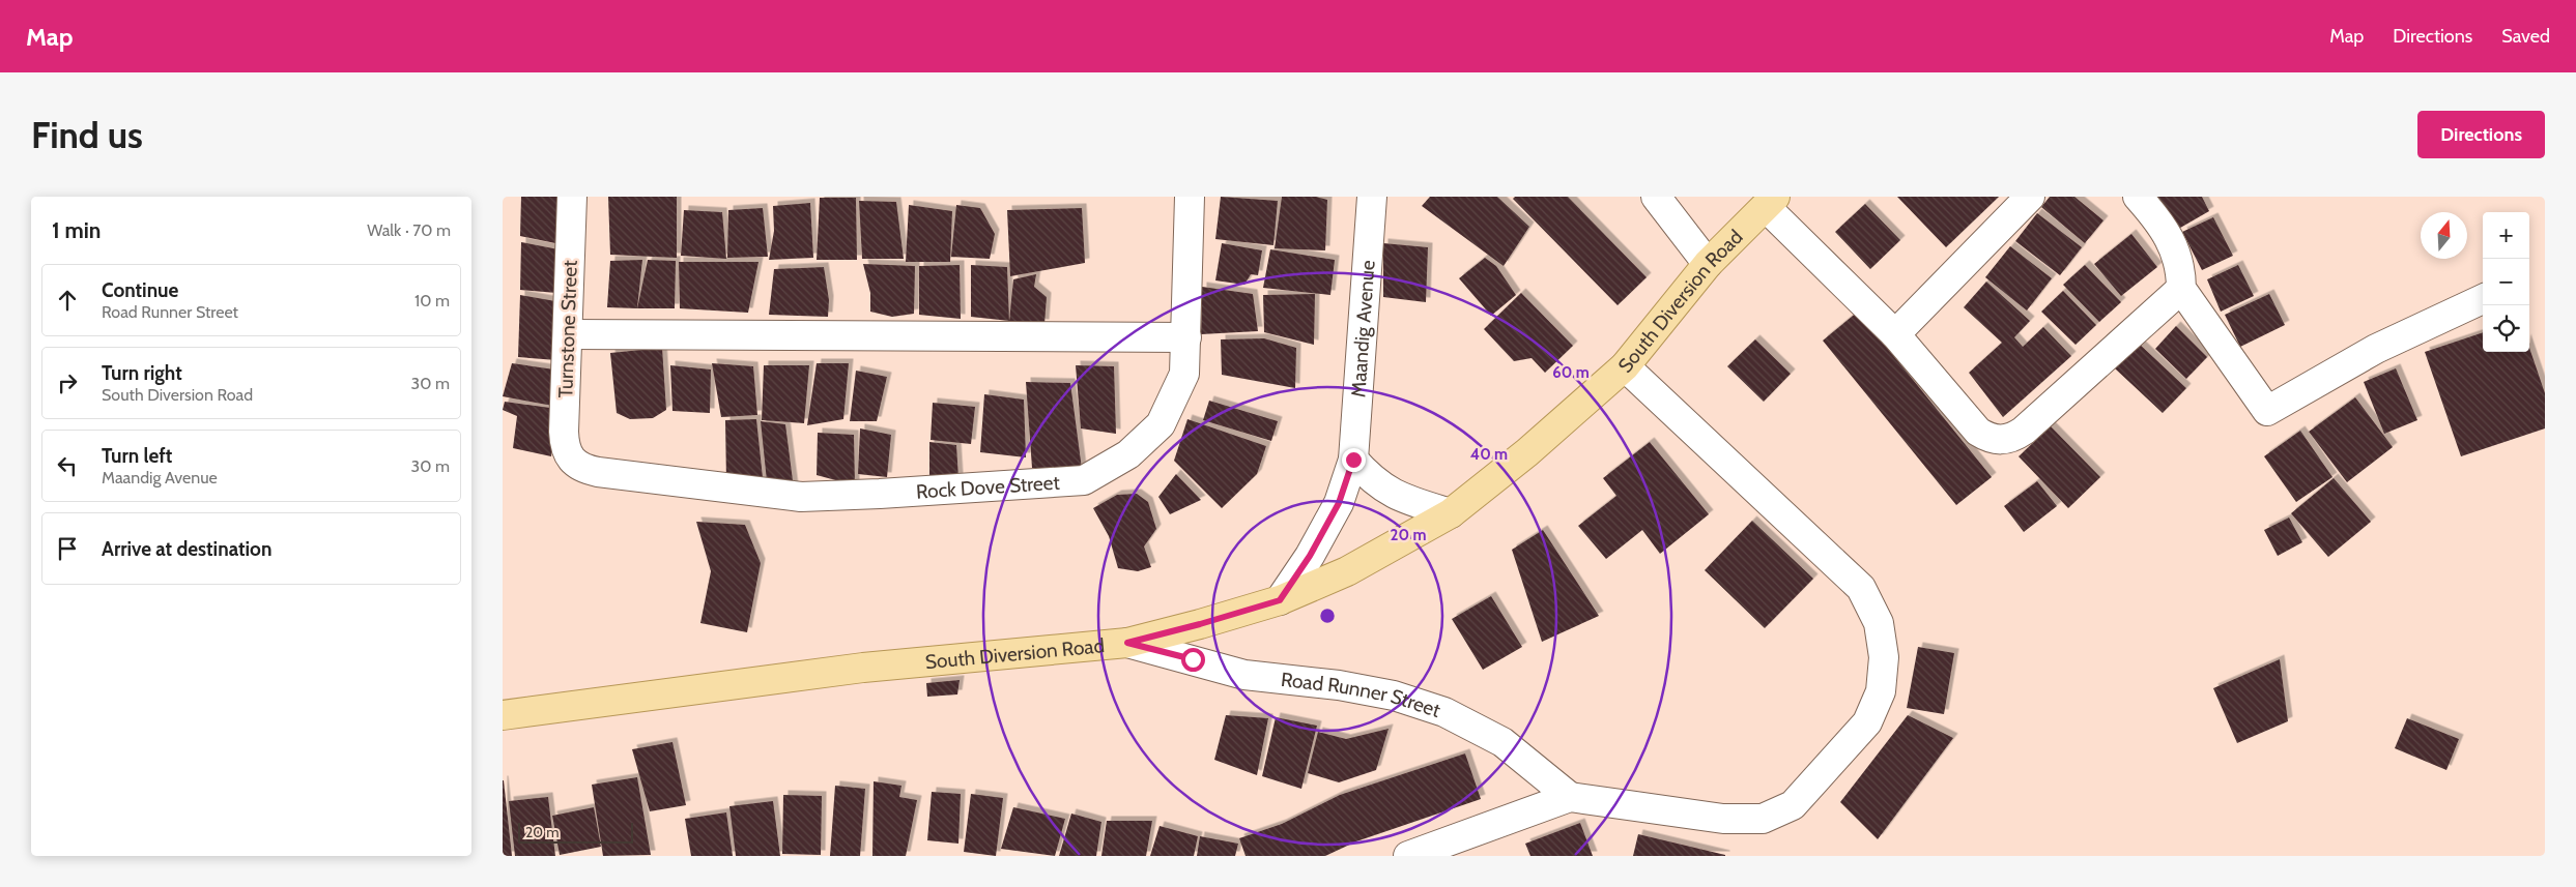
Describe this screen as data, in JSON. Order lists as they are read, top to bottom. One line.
{"streets":{"main road":["South Diversion Road"],"street":["Maandig Avenue","Turnstone Street","Rock Dove Street","Road Runner Street"]},"crossings":[["South Diversion Road","Maandig Avenue"],["South Diversion Road","Road Runner Street"],["Turnstone Street","Rock Dove Street"]],"scale_bar":"20 m","north":"top","page":{"header":"Map","nav":["Map","Directions","Saved"],"buttons":"Directions","title":"Find us","heading":["1 min","Walk · 70 m"],"map_buttons":["+","−"],"list":[["Continue","Road Runner Street","10 m"],["Turn right","South Diversion Road","30 m"],["Turn left","Maandig Avenue","30 m"],"Arrive at destination"],"scale":"20 m"},"rings":["60 m","40 m","20 m"]}
